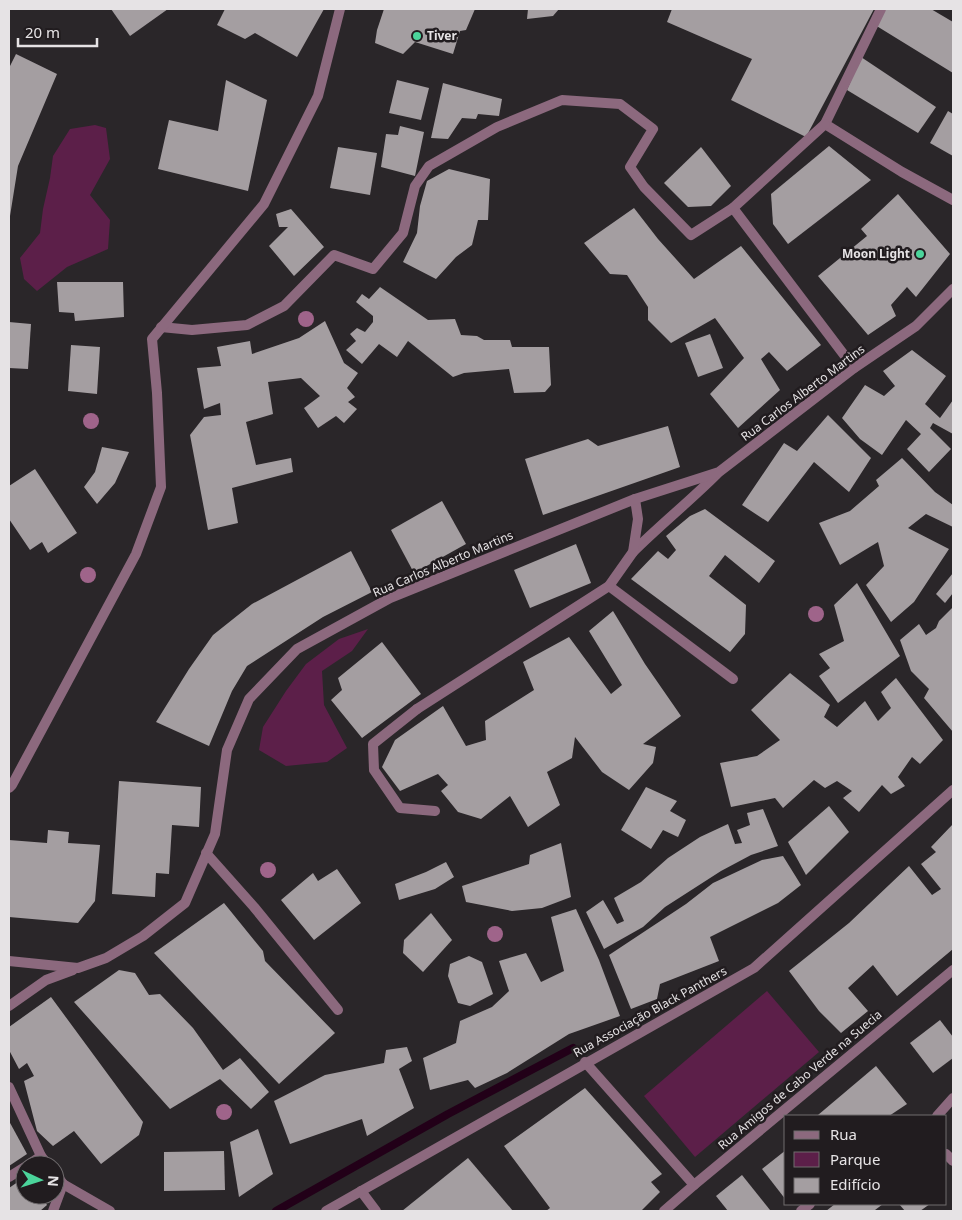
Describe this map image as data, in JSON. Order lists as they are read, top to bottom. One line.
{"streets":{"street":["Rua Carlos Alberto Martins","Rua Associação Black Panthers","Rua Amigos de Cabo Verde na Suecia"]},"places":["Tiver","Moon Light"],"legend":["Rua","Parque","Edifício"],"scale_bar":"20 m","north":"right"}
